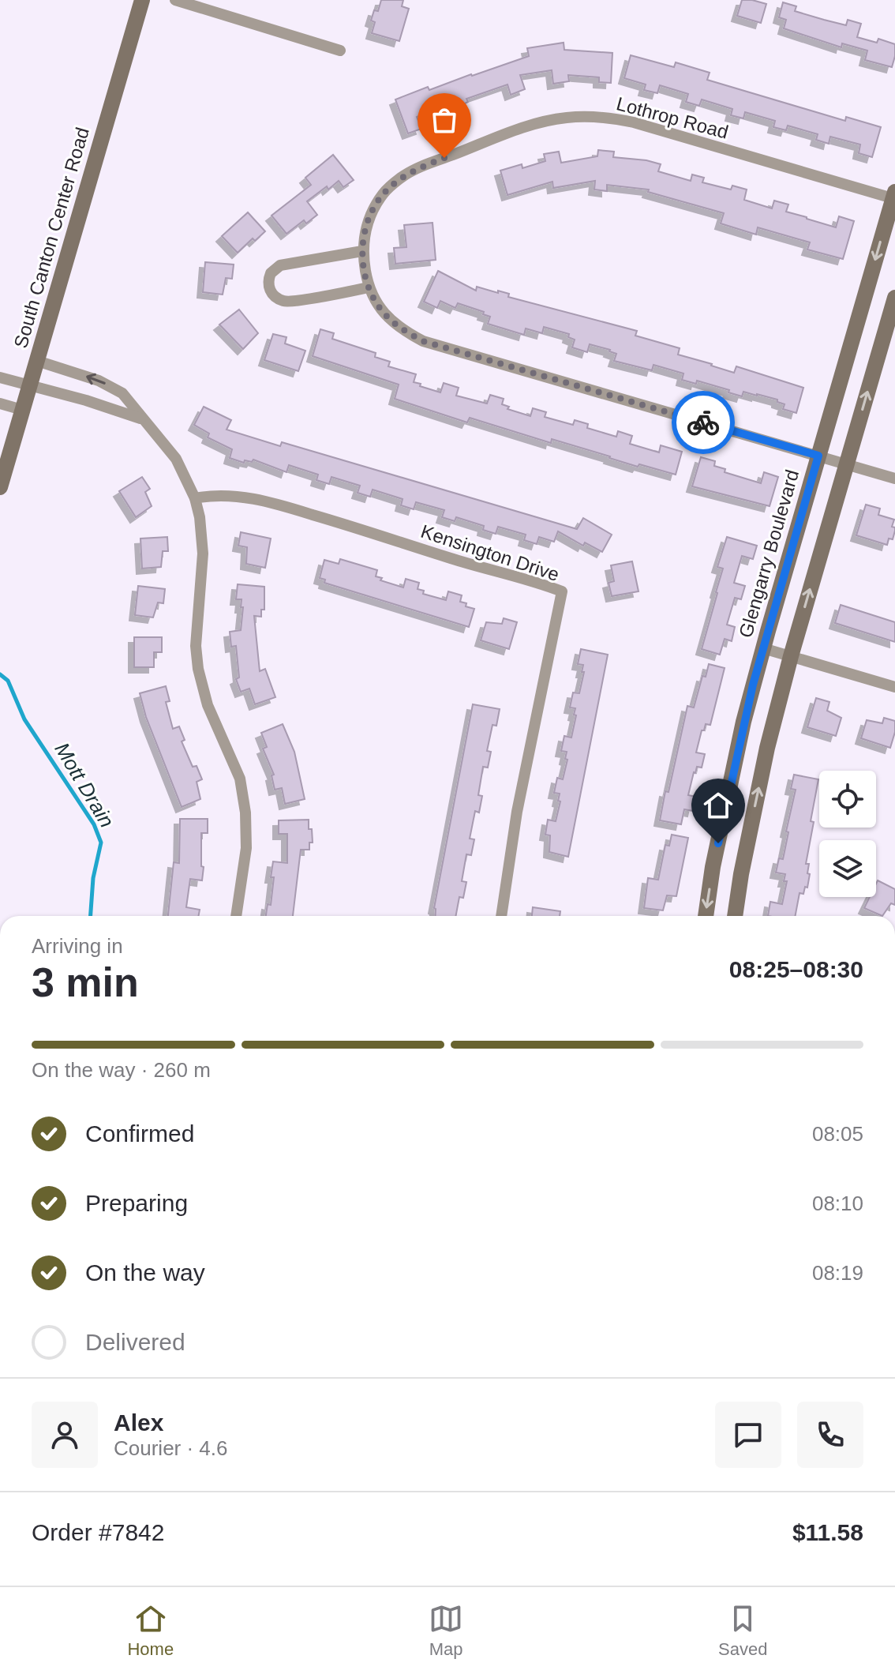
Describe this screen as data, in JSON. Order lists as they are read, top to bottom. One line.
{"streets":{"street":["Lothrop Road","South Canton Center Road","Kensington Drive","Glengarry Boulevard"]},"crossings":[["Lothrop Road","Glengarry Boulevard"]],"water":["Mott Drain"],"page":{"heading":["3 min","Arriving in","08:25–08:30"],"panel":["Alex","Courier · 4.6","Order #7842","$11.58"],"bar":"On the way · 260 m","list":[["Confirmed","08:05"],["Preparing","08:10"],["On the way","08:19"],"Delivered"],"tabs":["Home","Map","Saved"]}}
